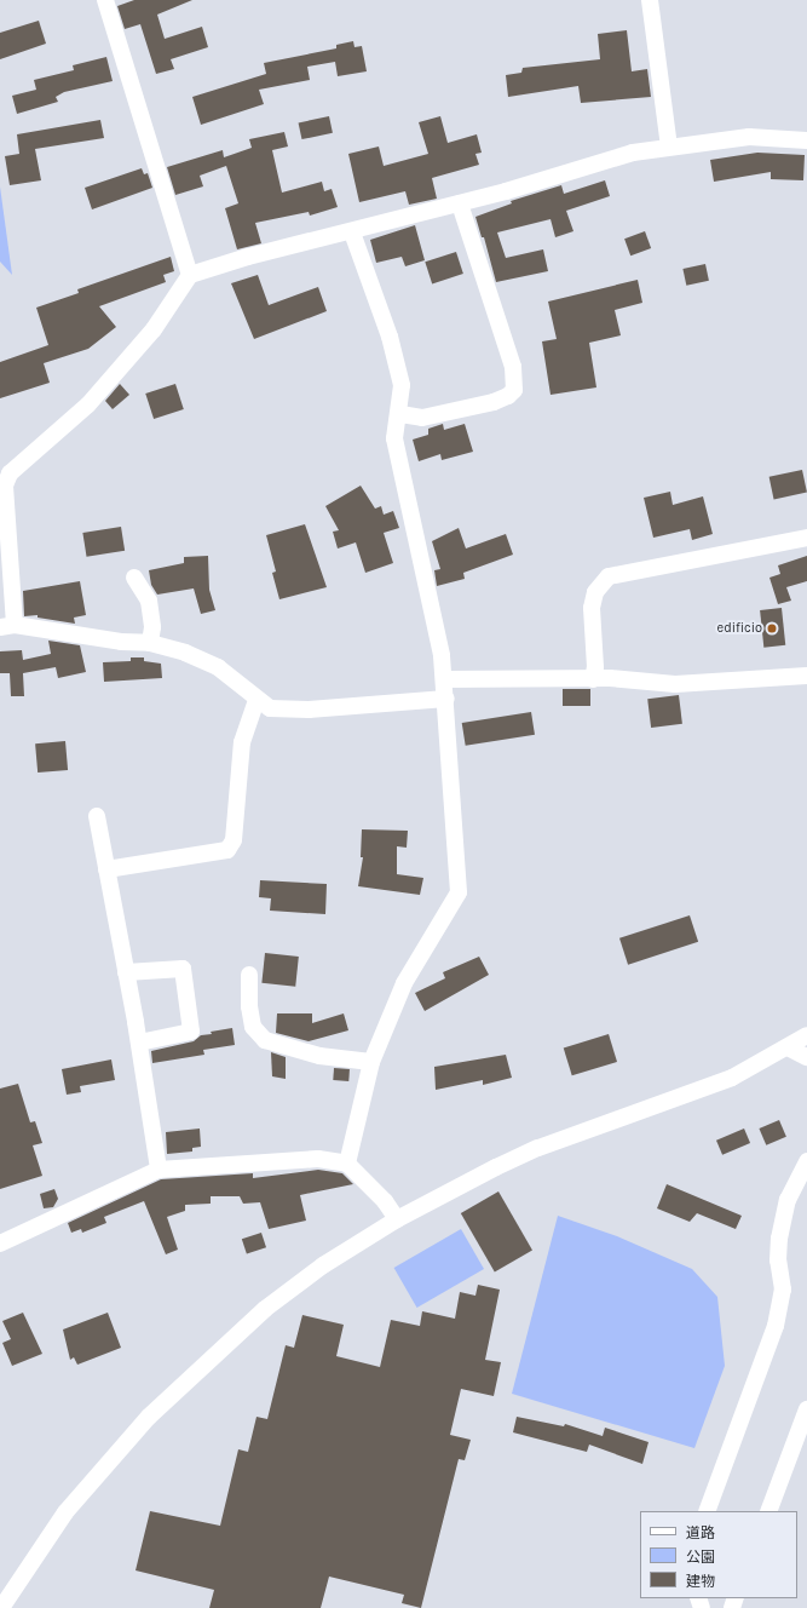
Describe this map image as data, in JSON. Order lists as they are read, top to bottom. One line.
{"places":["edificio"],"legend":["道路","公園","建物"]}
